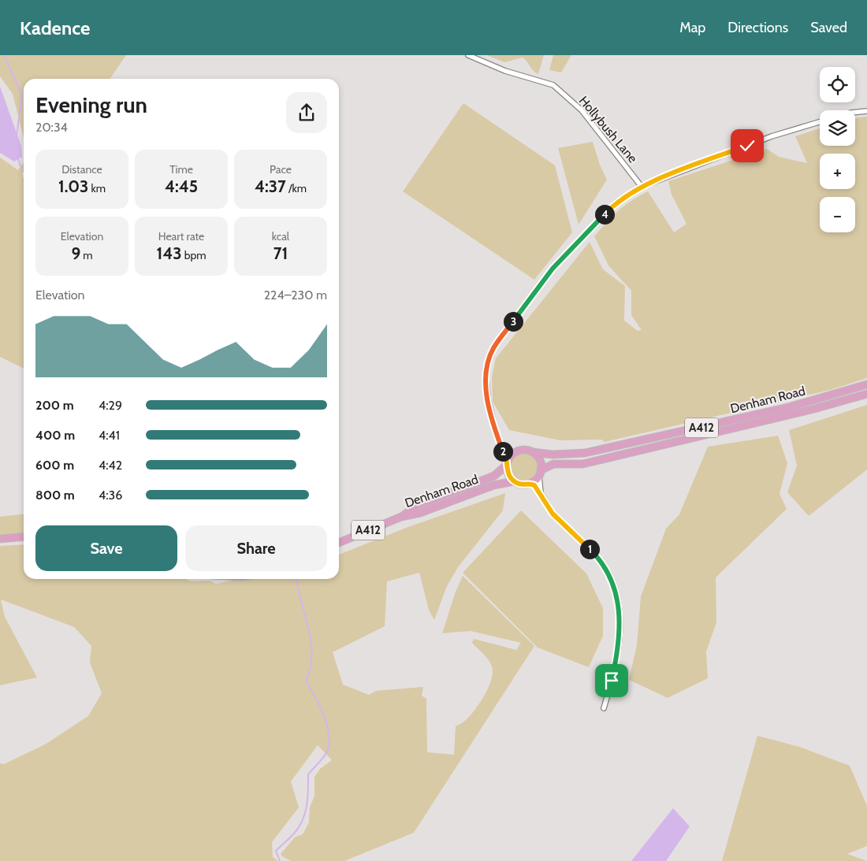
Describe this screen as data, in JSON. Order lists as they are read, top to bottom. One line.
{"streets":{"main road":["Denham Road","A412"],"street":["Hollybush Lane"]},"crossings":[["Denham Road","A412"]],"page":{"header":"Kadence","nav":["Map","Directions","Saved"],"map_buttons":["+","−"],"heading":["Evening run","20:34"],"stats":[["Distance","1.03 km"],["Time","4:45"],["Pace","4:37 /km"],["Elevation","9 m"],["Heart rate","143 bpm"],["kcal","71"]],"pins":["4","3","2","1"],"chart":["Elevation","224–230 m"],"list":[{"name":"200 m","note":"4:29"},{"name":"400 m","note":"4:41"},{"name":"600 m","note":"4:42"},{"name":"800 m","note":"4:36"}],"buttons":["Save","Share"]}}
